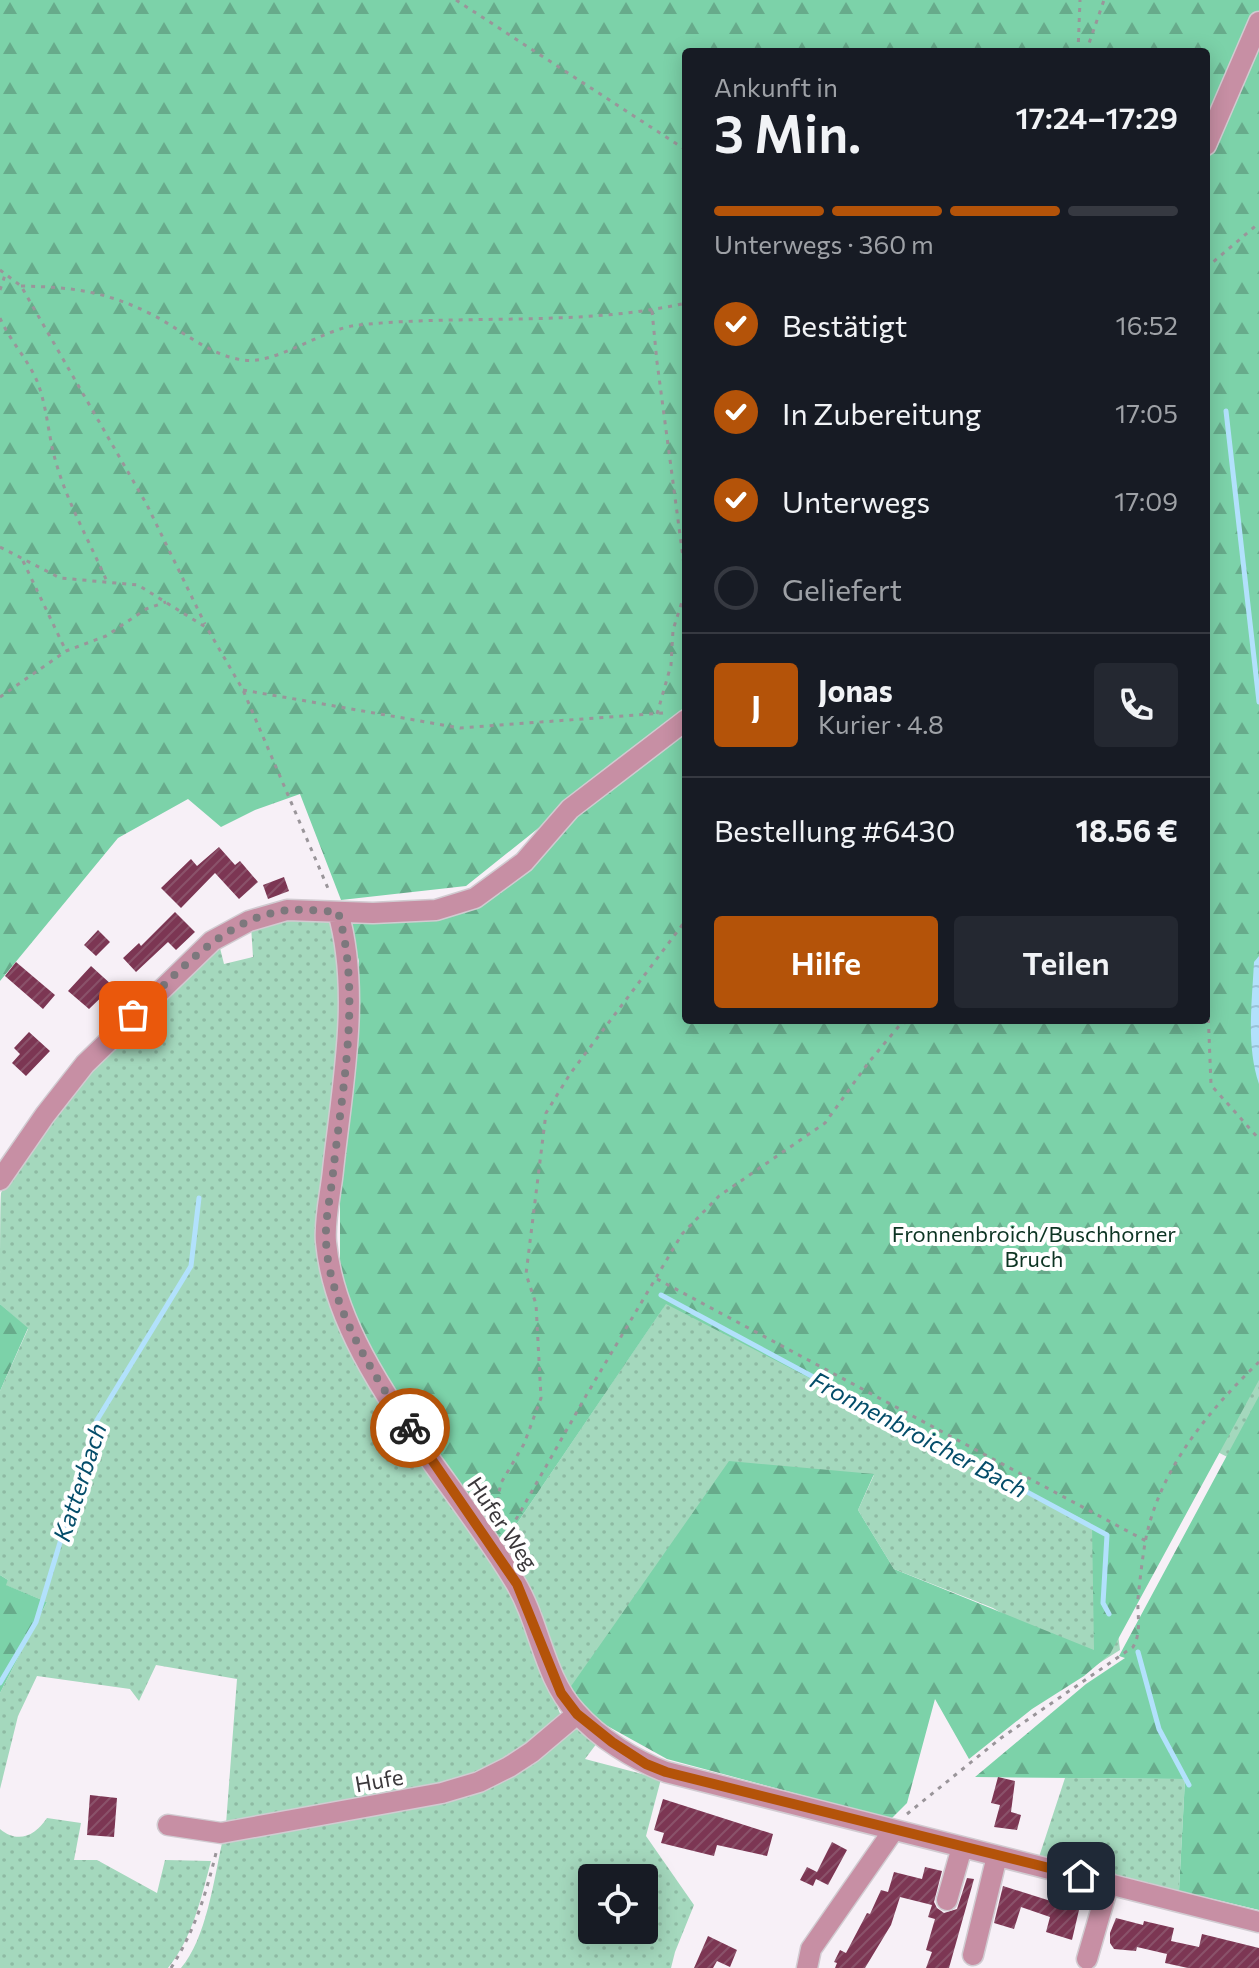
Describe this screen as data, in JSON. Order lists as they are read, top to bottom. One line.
{"streets":{"street":["Hufer Weg","Hufe"]},"crossings":[["Hufer Weg","Hufe"]],"water":["Fronnenbroicher Bach","Katterbach"],"parks":["Fronnenbroich/Buschhorner Bruch"],"page":{"heading":["3 Min.","Ankunft in","17:24–17:29"],"panel":["Jonas","Kurier · 4.8","Bestellung #6430","18.56 €"],"bar":"Unterwegs · 360 m","list":[["Bestätigt","16:52"],["In Zubereitung","17:05"],["Unterwegs","17:09"],"Geliefert"],"round":"J","buttons":["Hilfe","Teilen"]}}
